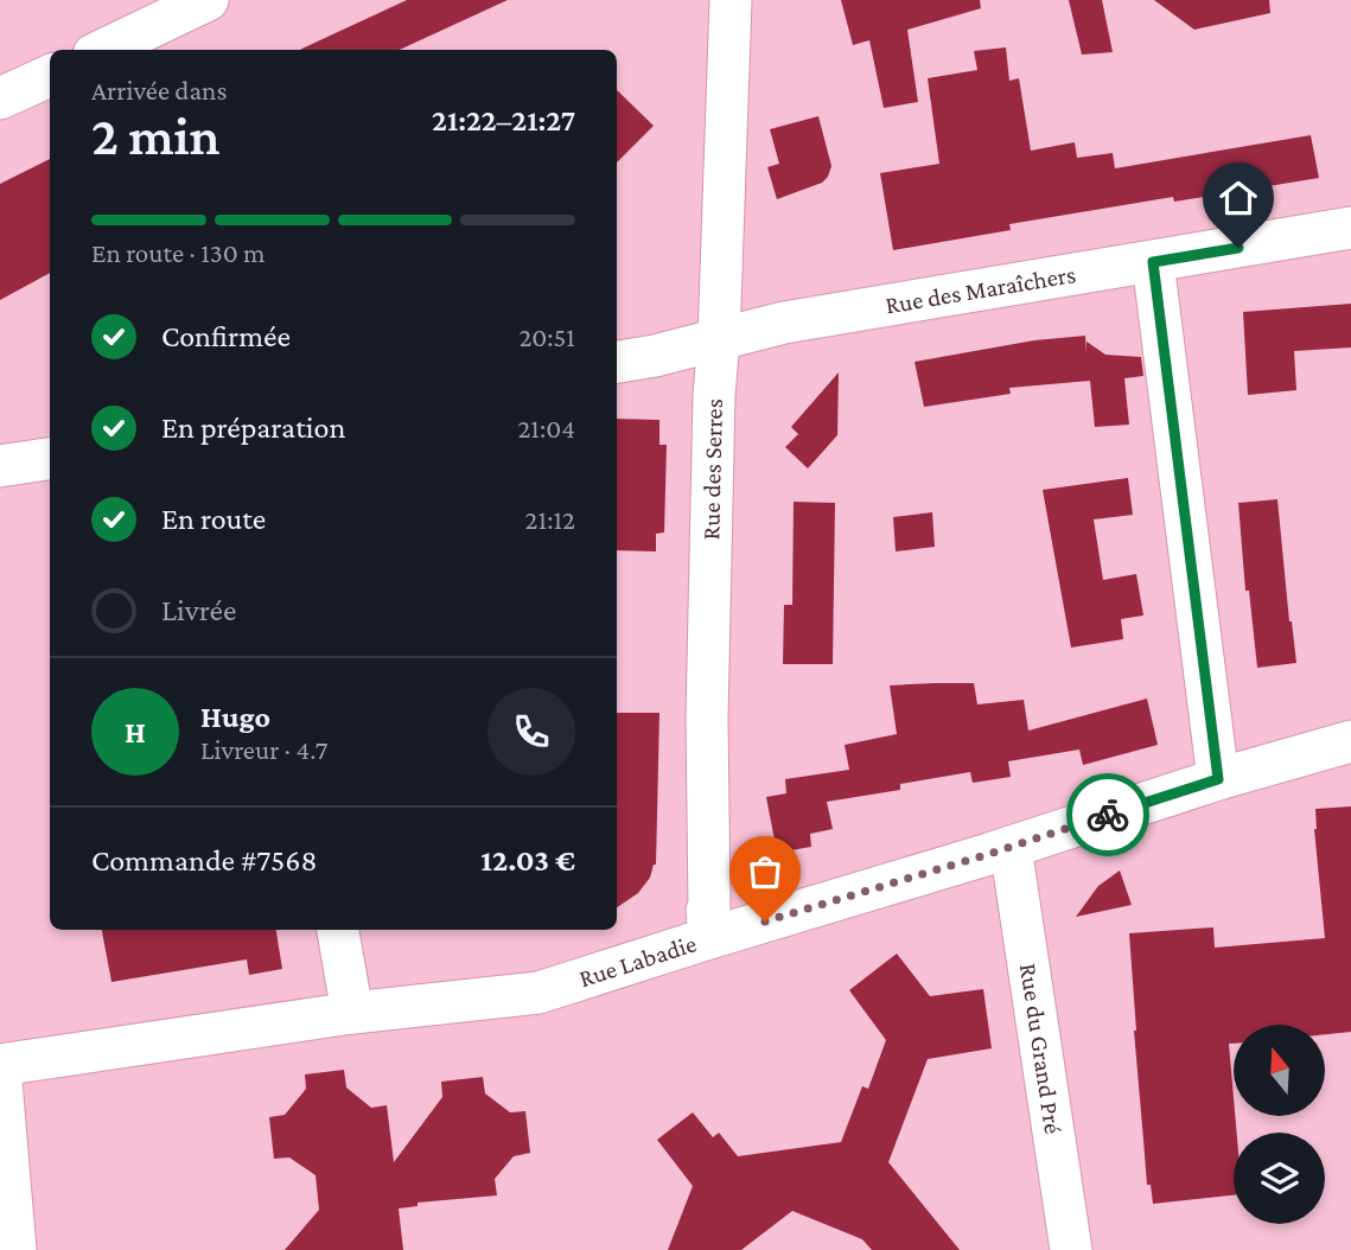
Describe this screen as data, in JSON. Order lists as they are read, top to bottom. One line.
{"streets":{"street":["Rue des Maraîchers","Rue des Serres","Rue Labadie","Rue du Grand Pré"]},"crossings":[["Rue des Maraîchers","Rue des Serres"],["Rue des Serres","Rue Labadie"],["Rue Labadie","Rue du Grand Pré"]],"north":"top","page":{"heading":["2 min","Arrivée dans","21:22–21:27"],"panel":["Hugo","Livreur · 4.7","Commande #7568","12.03 €"],"bar":"En route · 130 m","list":[["Confirmée","20:51"],["En préparation","21:04"],["En route","21:12"],"Livrée"],"round":"H"}}
